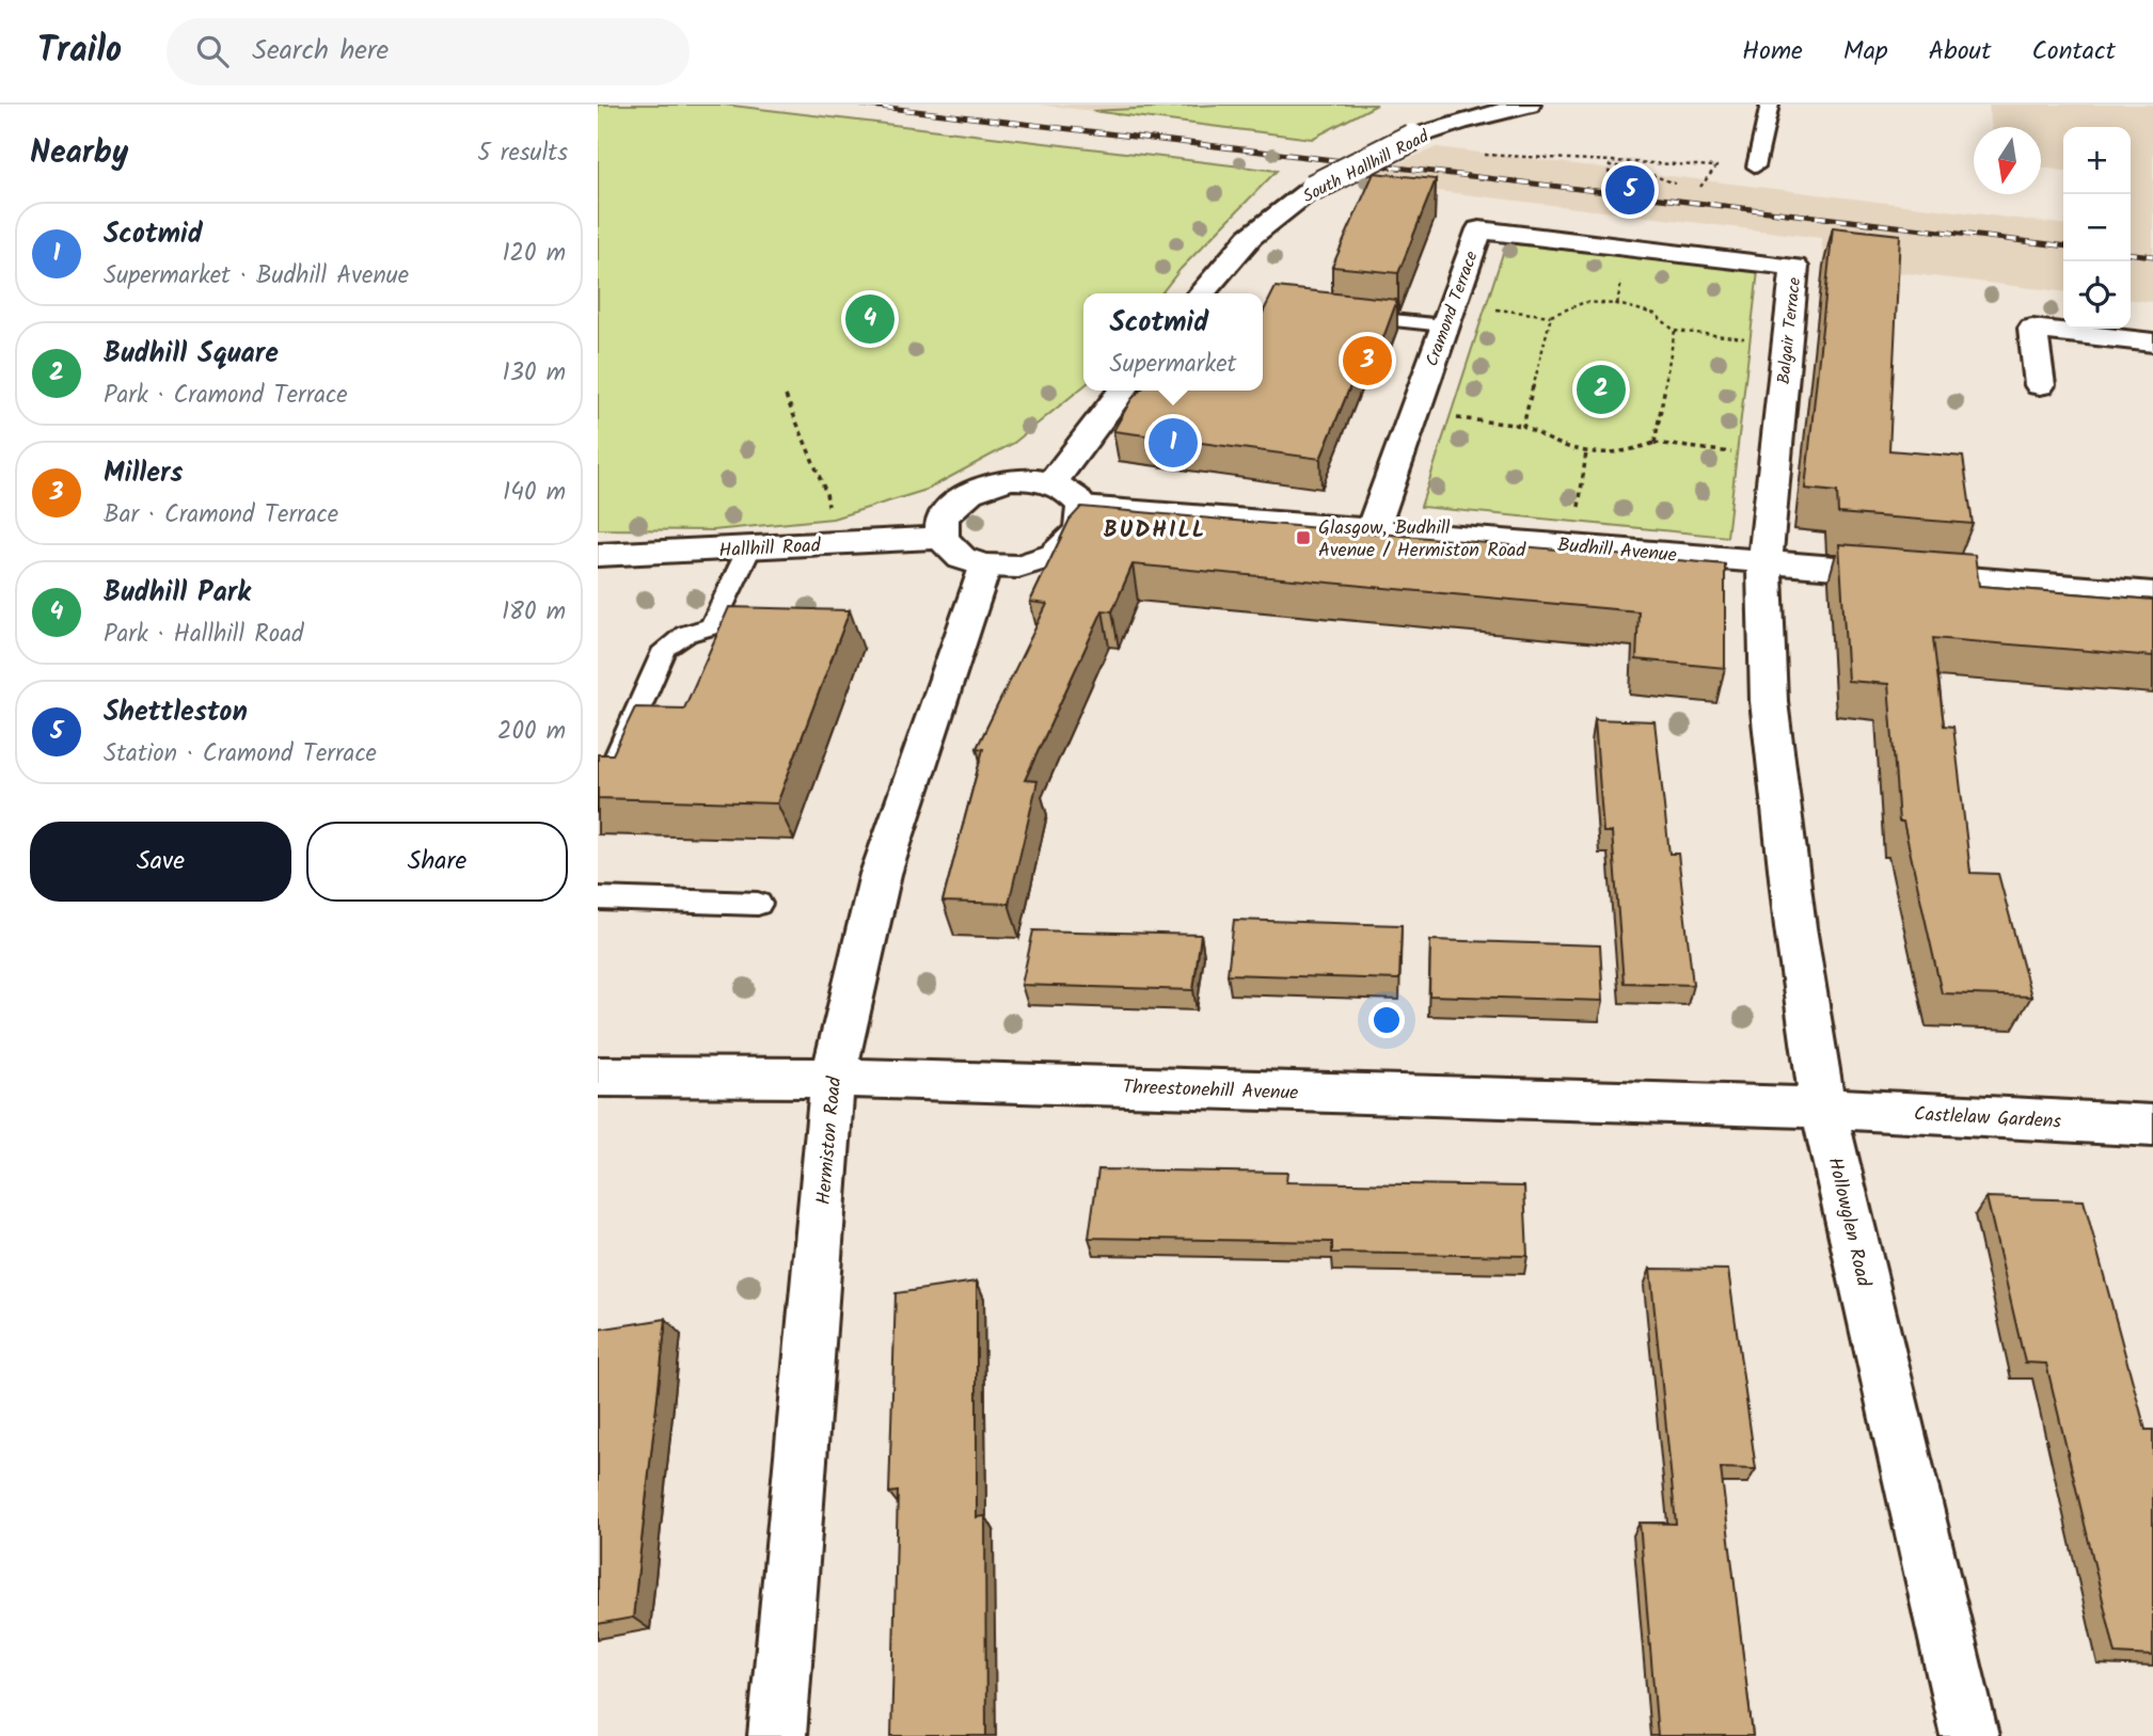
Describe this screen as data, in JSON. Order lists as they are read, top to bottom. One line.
{"streets":{"street":["South Hallhill Road","Cramond Terrace","Balgair Terrace","Hallhill Road","Budhill Avenue","Threestonehill Avenue","Castlelaw Gardens","Hermiston Road","Hollowglen Road"]},"crossings":[["Cramond Terrace","Balgair Terrace"],["Cramond Terrace","Budhill Avenue"],["Balgair Terrace","Budhill Avenue"],["Balgair Terrace","Hollowglen Road"],["Hallhill Road","Budhill Avenue"],["Hallhill Road","Hermiston Road"],["Budhill Avenue","Hermiston Road"],["Threestonehill Avenue","Castlelaw Gardens"],["Threestonehill Avenue","Hermiston Road"],["Threestonehill Avenue","Hollowglen Road"],["Castlelaw Gardens","Hollowglen Road"]],"districts":["BUDHILL"],"places":{"transit":["Glasgow, Budhill Avenue / Hermiston Road"]},"north":"bottom","page":{"header":"Trailo","search":"Search here","nav":["Home","Map","About","Contact"],"heading":["Nearby","5 results"],"map_buttons":["+","−"],"pins":["5","4","3","2","1"],"list":[{"mark":"1","name":"Scotmid","note":"Supermarket · Budhill Avenue","value":"120 m"},{"mark":"2","name":"Budhill Square","note":"Park · Cramond Terrace","value":"130 m"},{"mark":"3","name":"Millers","note":"Bar · Cramond Terrace","value":"140 m"},{"mark":"4","name":"Budhill Park","note":"Park · Hallhill Road","value":"180 m"},{"mark":"5","name":"Shettleston","note":"Station · Cramond Terrace","value":"200 m"}],"popup":["Scotmid","Supermarket"],"buttons":["Save","Share"]}}
